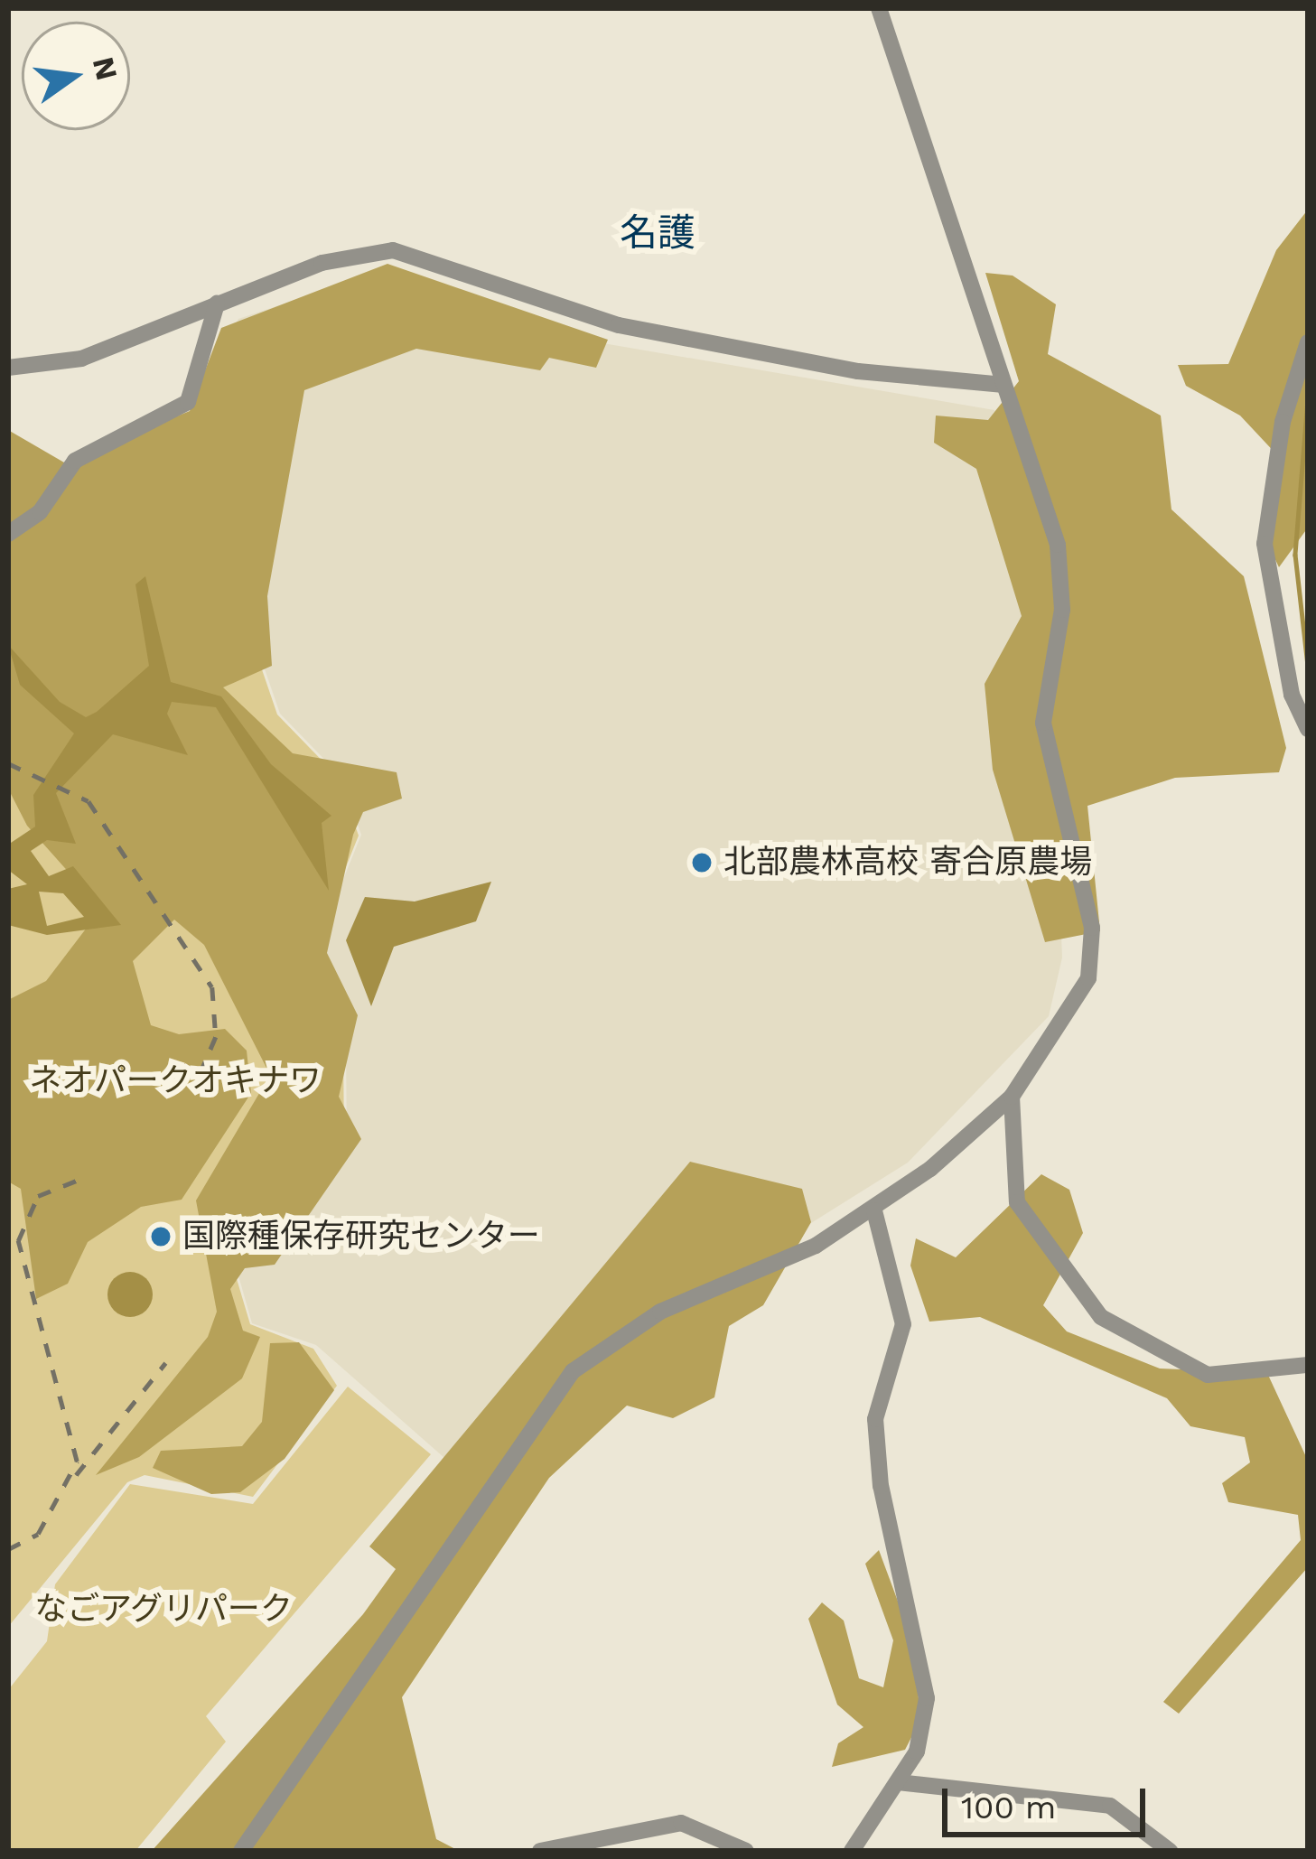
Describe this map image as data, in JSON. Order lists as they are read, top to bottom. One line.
{"districts":["名護"],"parks":["ネオパークオキナワ","なごアグリパーク"],"places":["北部農林高校 寄合原農場","国際種保存研究センター"],"scale_bar":"100 m","north":"right"}
